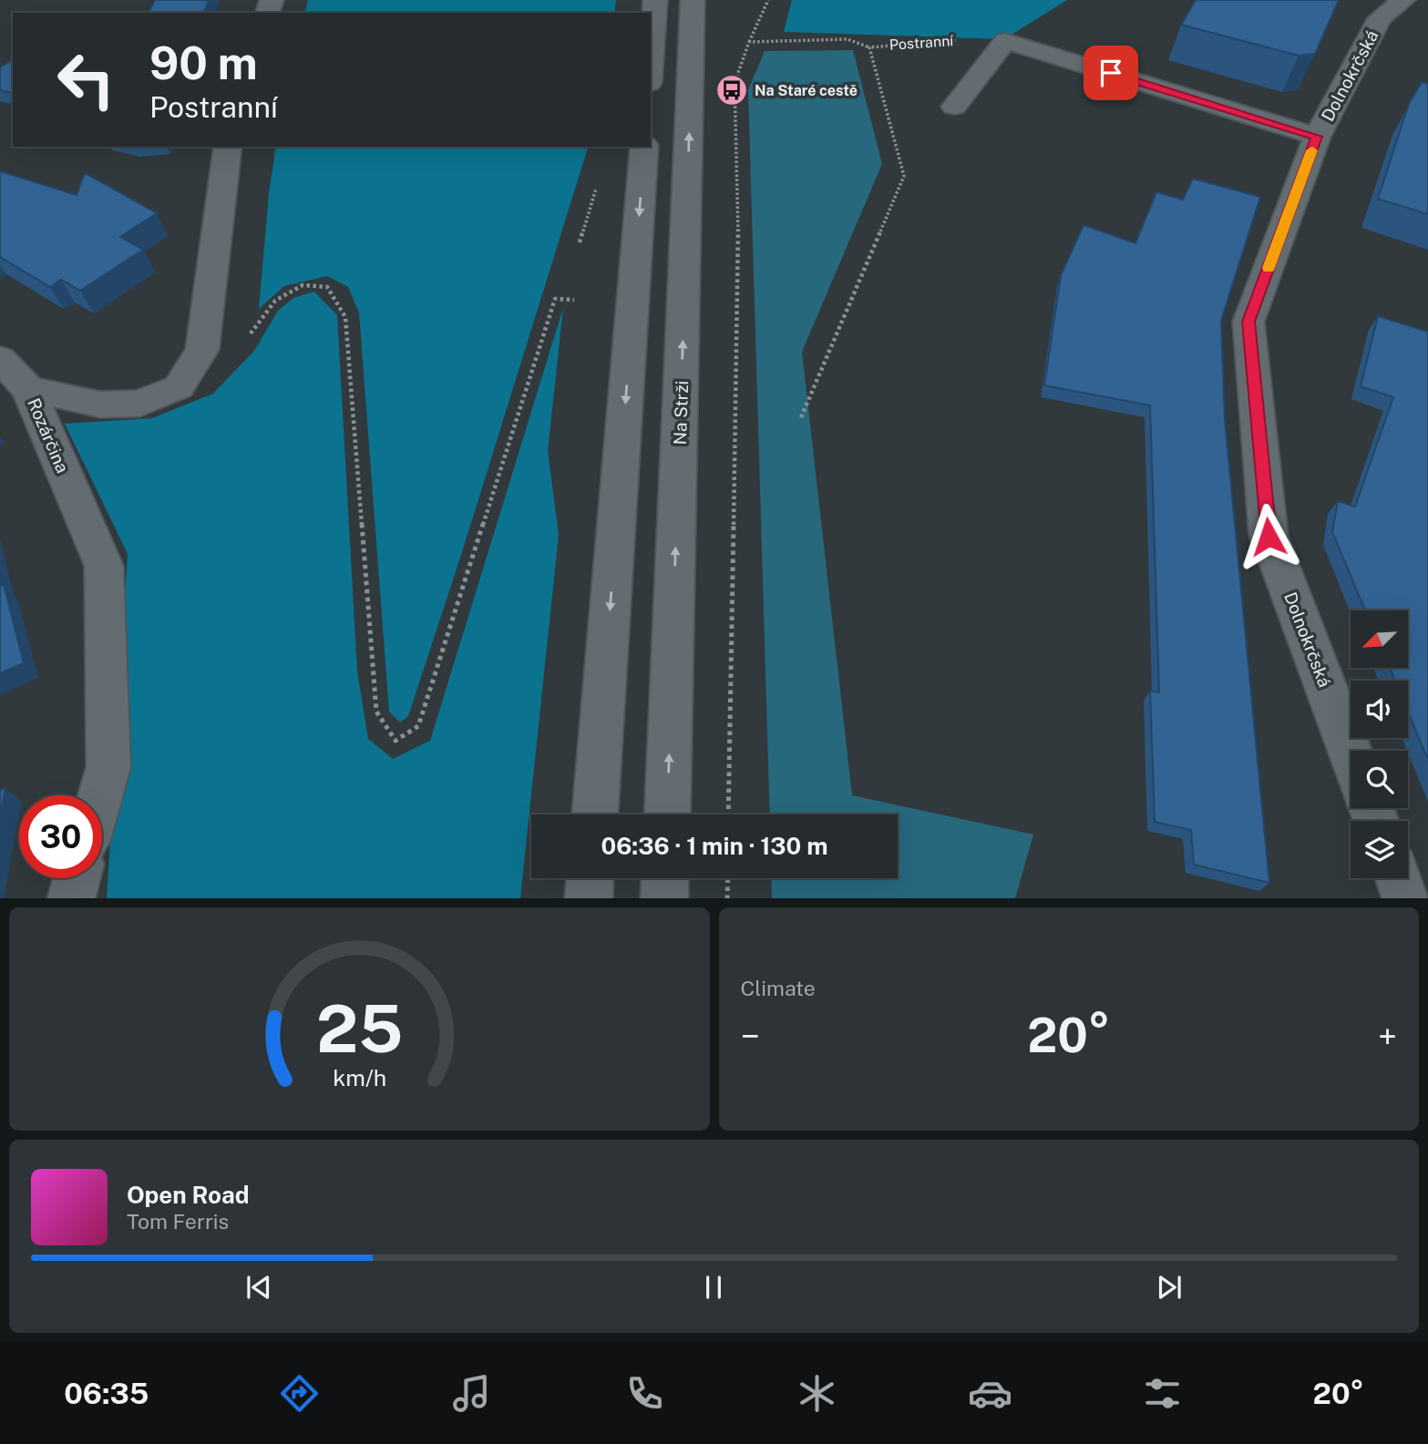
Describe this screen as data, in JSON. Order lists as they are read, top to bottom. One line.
{"streets":{"street":["Dolnokrčská","Na Strži","Rozárčina"],"path":["Postranní"]},"places":{"bus stop":["Na Staré cestě"]},"north":"bottom left","page":{"turn":["90 m","Postranní"],"limit":"30","trip":"06:36 · 1 min · 130 m","tile":"Climate","heat":["−","20°","+"],"song":["Open Road","Tom Ferris"],"tabs":["06:35","20°"],"gauge":["25","km/h"]}}
